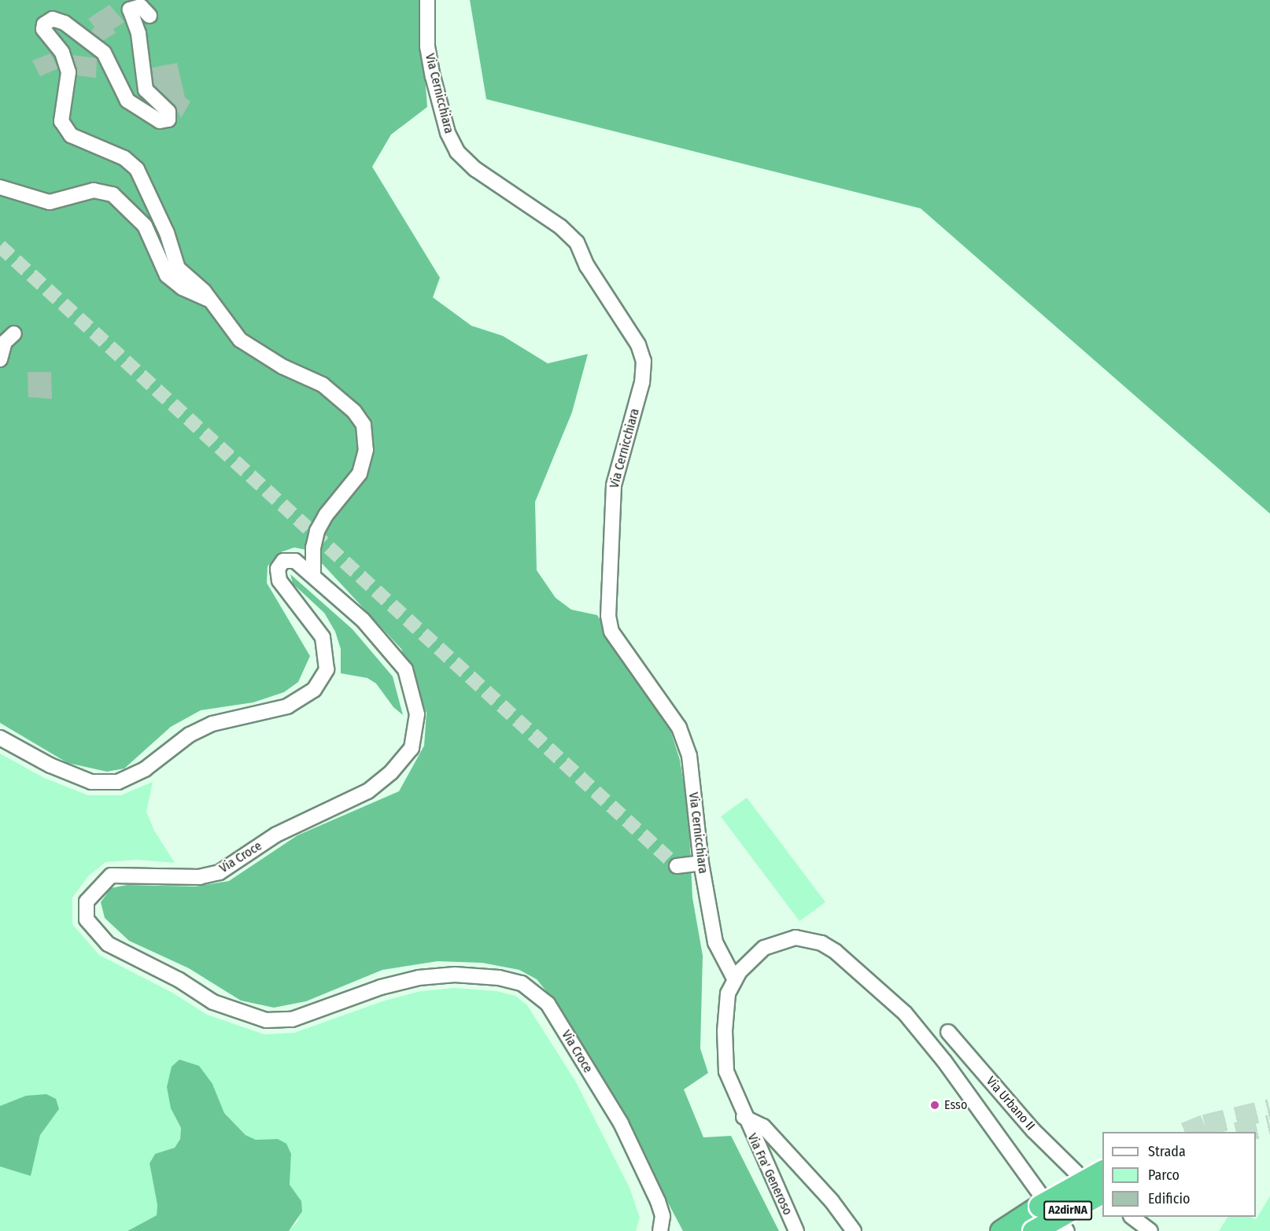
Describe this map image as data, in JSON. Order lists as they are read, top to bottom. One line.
{"streets":{"highway":["A2dirNA"],"street":["Via Cernicchiara","Via Croce","Via Urbano II","Via Fra' Generoso"]},"crossings":[["Via Cernicchiara","Via Fra' Generoso"]],"places":["Esso"],"legend":["Strada","Parco","Edificio"]}
